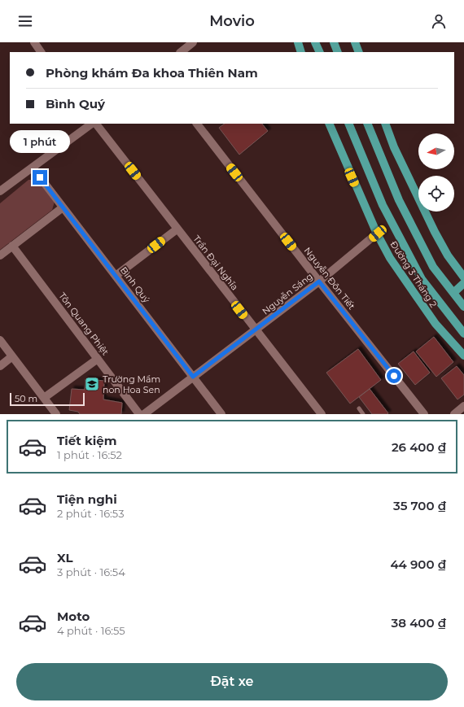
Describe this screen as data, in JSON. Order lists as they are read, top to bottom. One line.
{"streets":{"main road":["Đường 3 Tháng 2"],"street":["Trần Đại Nghĩa","Nguyễn Đôn Tiết","Bình Quý","Nguyễn Sáng","Tôn Quang Phiệt"]},"crossings":[["Trần Đại Nghĩa","Nguyễn Sáng"],["Đường 3 Tháng 2","Nguyễn Sáng"],["Nguyễn Đôn Tiết","Nguyễn Sáng"],["Bình Quý","Nguyễn Sáng"]],"places":{"school or university":["Trường Mầm non Hoa Sen"]},"scale_bar":"50 m","north":"left","page":{"header":"Movio","banner":["Phòng khám Đa khoa Thiên Nam","Bình Quý"],"bubble":"1 phút","scale":"50 m","list":[{"name":"Tiết kiệm","note":"1 phút · 16:52","value":"26 400 ₫"},{"name":"Tiện nghi","note":"2 phút · 16:53","value":"35 700 ₫"},{"name":"XL","note":"3 phút · 16:54","value":"44 900 ₫"},{"name":"Moto","note":"4 phút · 16:55","value":"38 400 ₫"}],"buttons":"Đặt xe"}}
